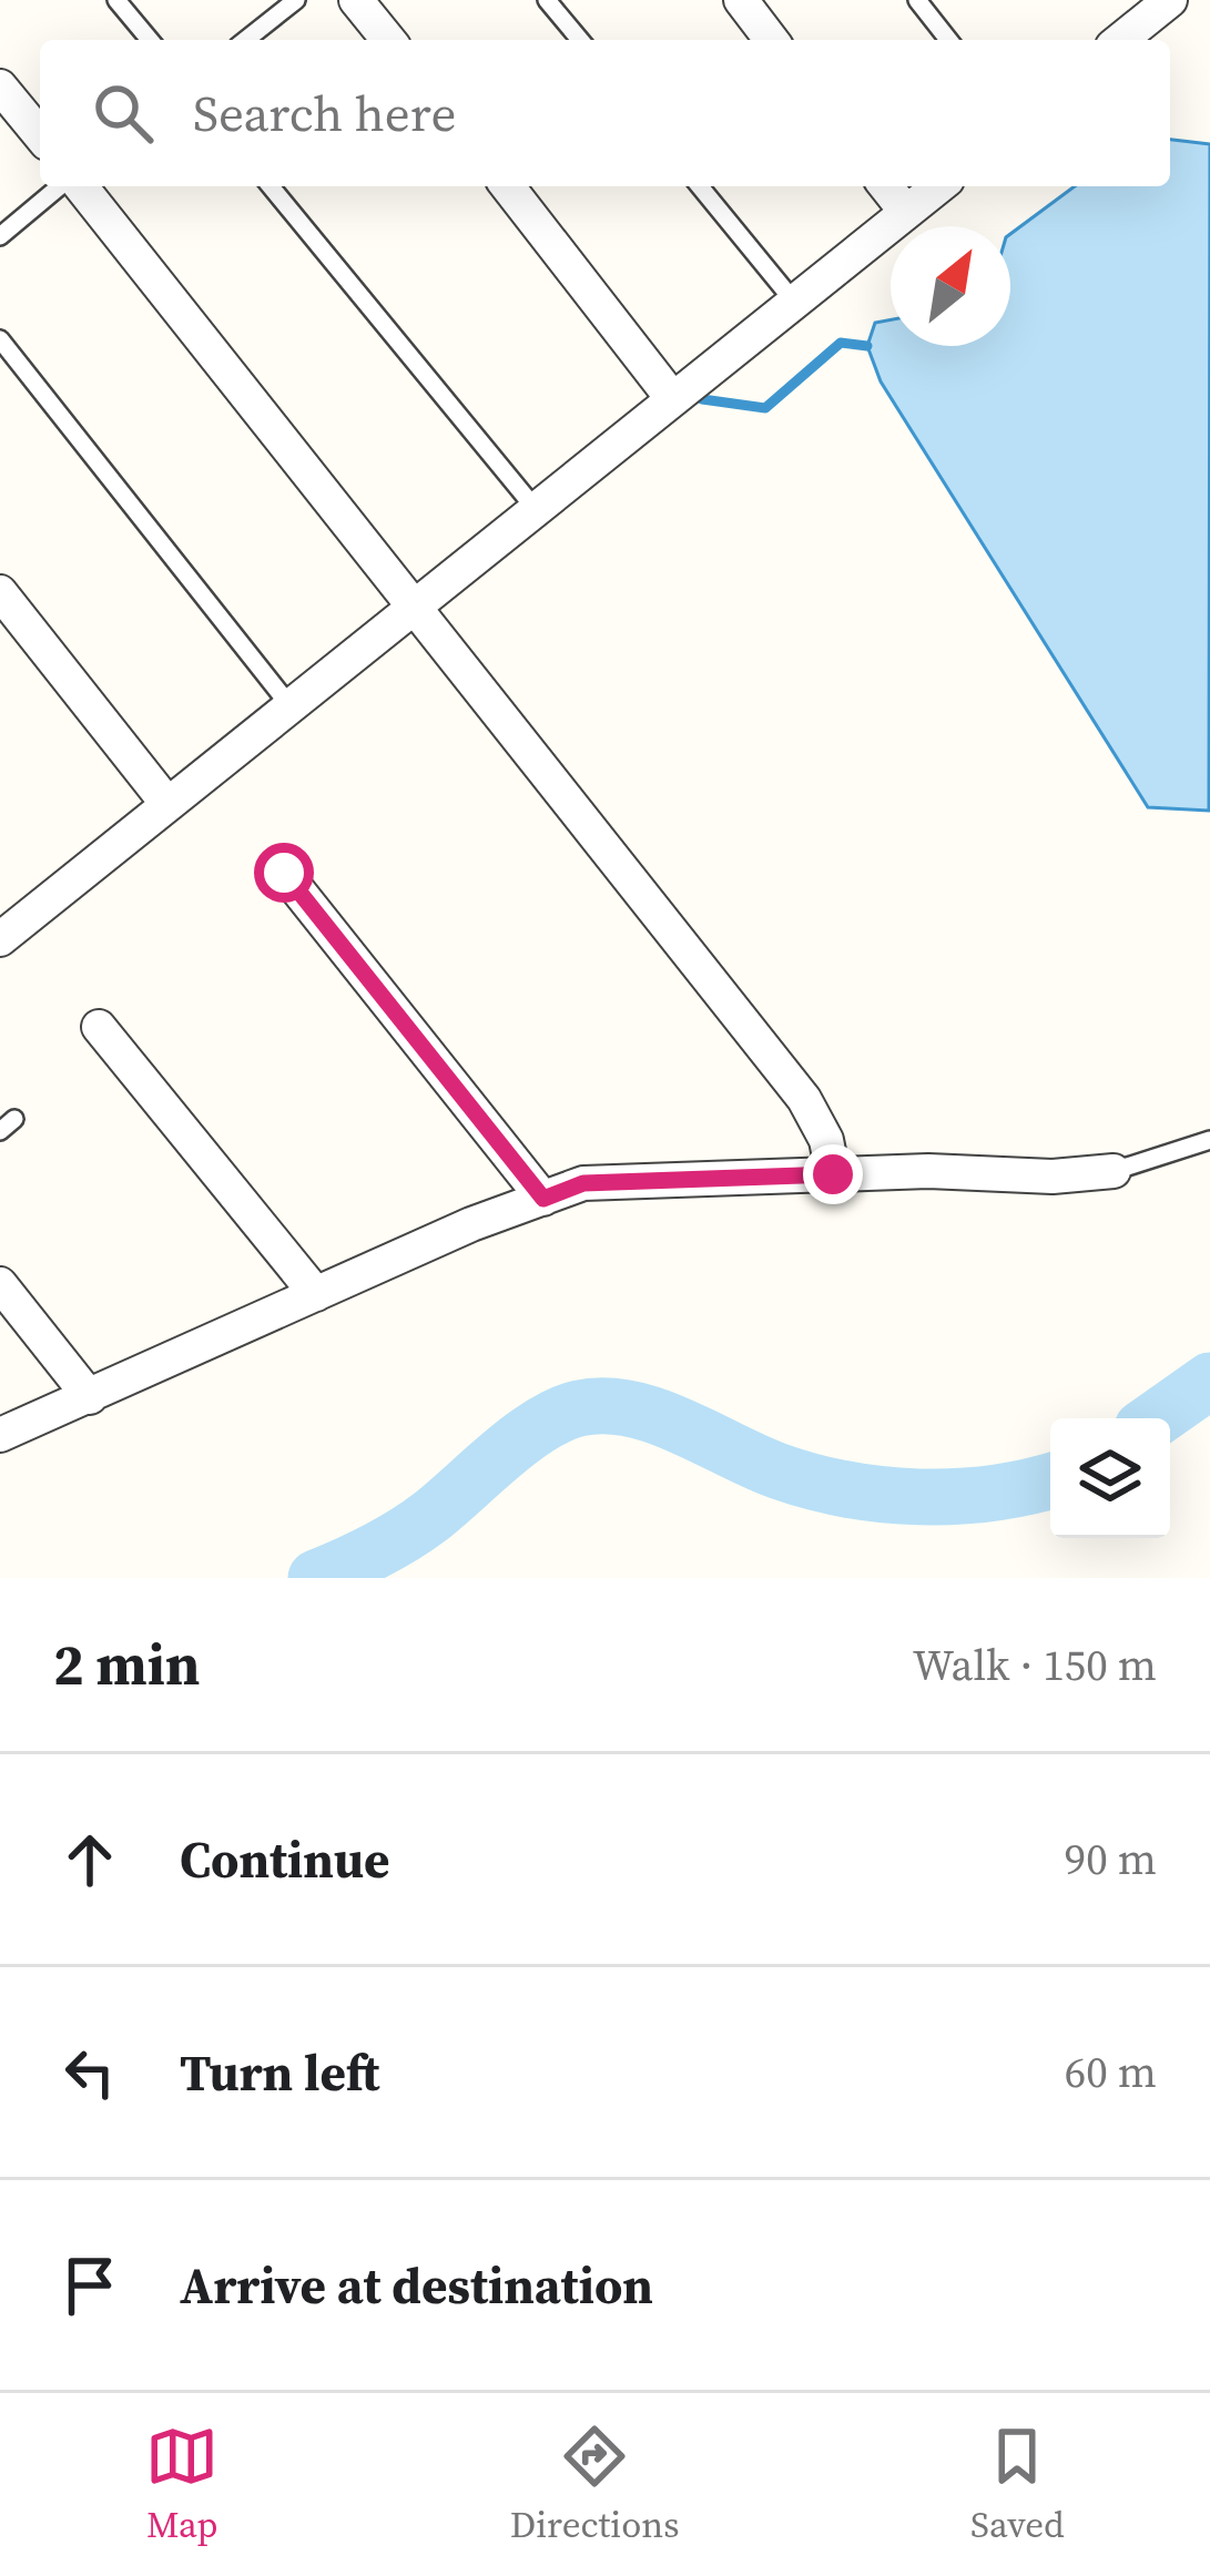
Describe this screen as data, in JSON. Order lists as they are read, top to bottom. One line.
{"north":"top right","page":{"search":"Search here","heading":["2 min","Walk · 150 m"],"list":[["Continue","90 m"],["Turn left","60 m"],"Arrive at destination"],"nav":["Map","Directions","Saved"]}}
